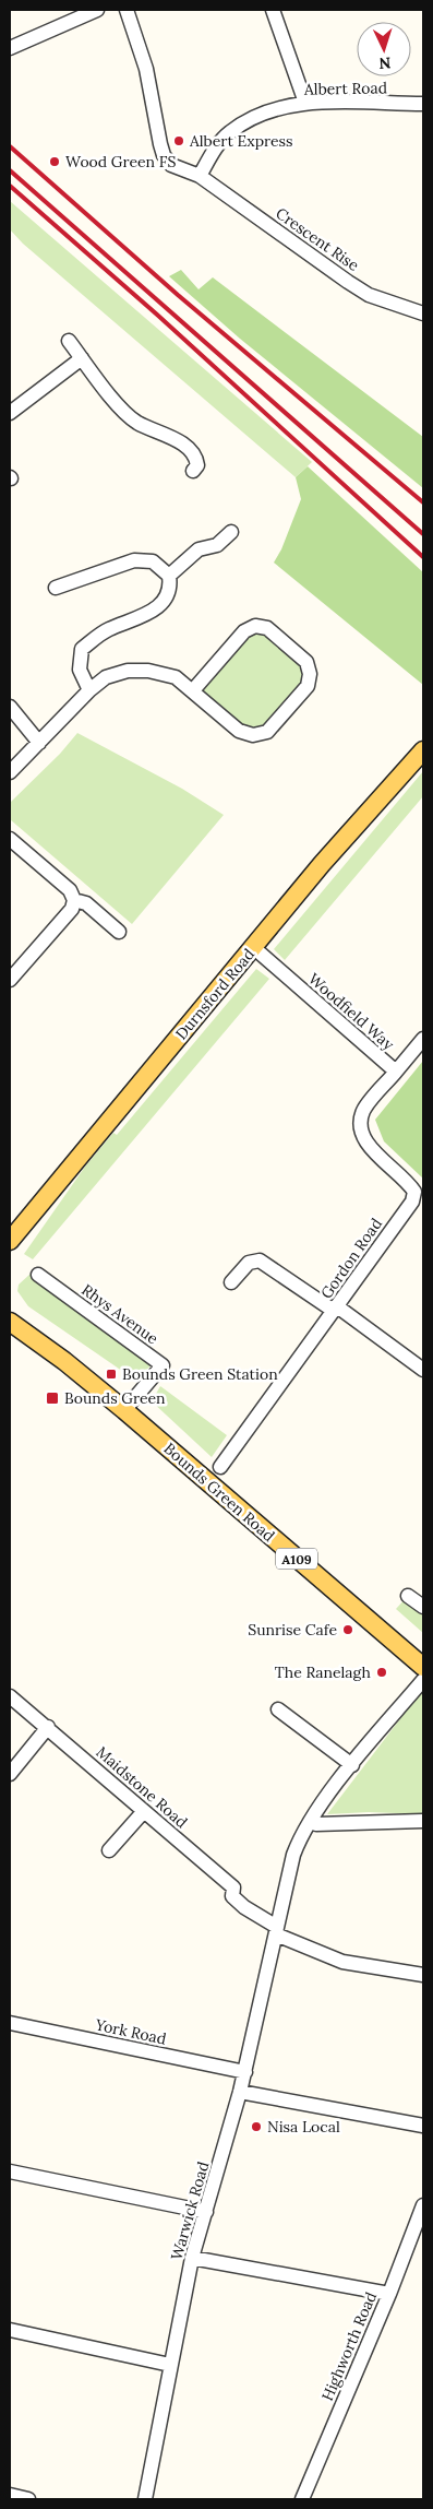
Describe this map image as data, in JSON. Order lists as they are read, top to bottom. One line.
{"streets":{"main road":["Durnsford Road","Bounds Green Road","A109"],"street":["Albert Road","Crescent Rise","Woodfield Way","Gordon Road","Rhys Avenue","Maidstone Road","York Road","Warwick Road","Highworth Road"]},"crossings":[["Albert Road","Crescent Rise"],["Durnsford Road","Woodfield Way"],["Woodfield Way","Gordon Road"],["Rhys Avenue","Bounds Green Road"],["Maidstone Road","Warwick Road"],["York Road","Warwick Road"]],"places":{"other":["Albert Express","Wood Green FS","Sunrise Cafe","The Ranelagh","Nisa Local"],"transit":["Bounds Green Station","Bounds Green"]},"north":"bottom"}
